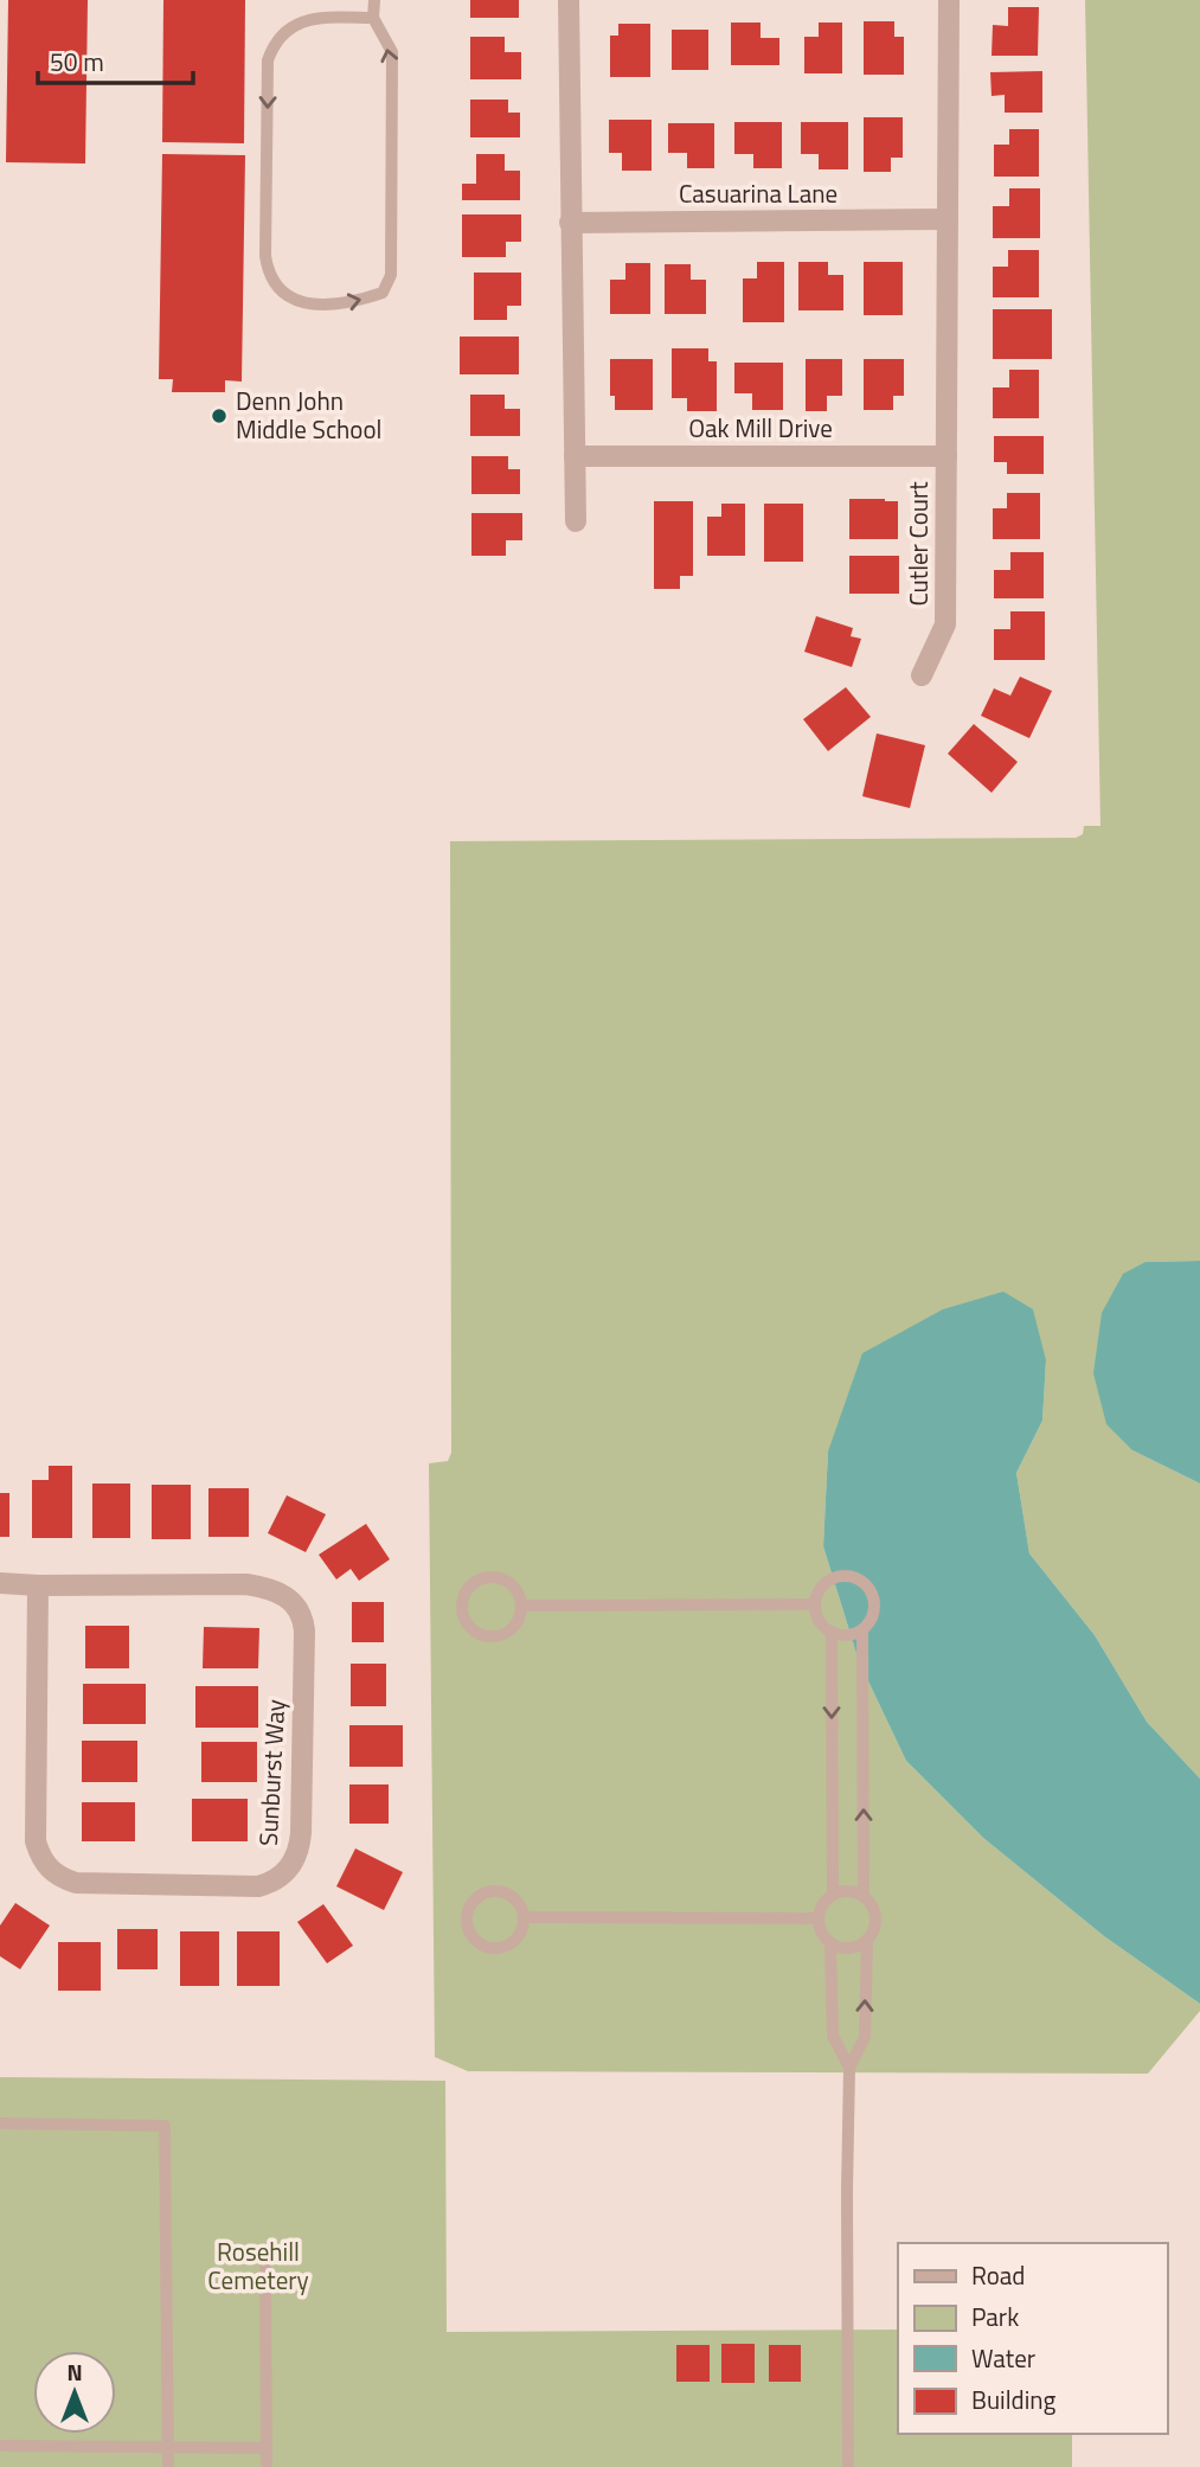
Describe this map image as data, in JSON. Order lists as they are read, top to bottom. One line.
{"streets":{"street":["Casuarina Lane","Oak Mill Drive","Cutler Court","Sunburst Way"]},"crossings":[["Oak Mill Drive","Cutler Court"]],"parks":["Rosehill Cemetery"],"places":["Denn John Middle School"],"legend":["Road","Park","Water","Building"],"scale_bar":"50 m","north":"top"}
